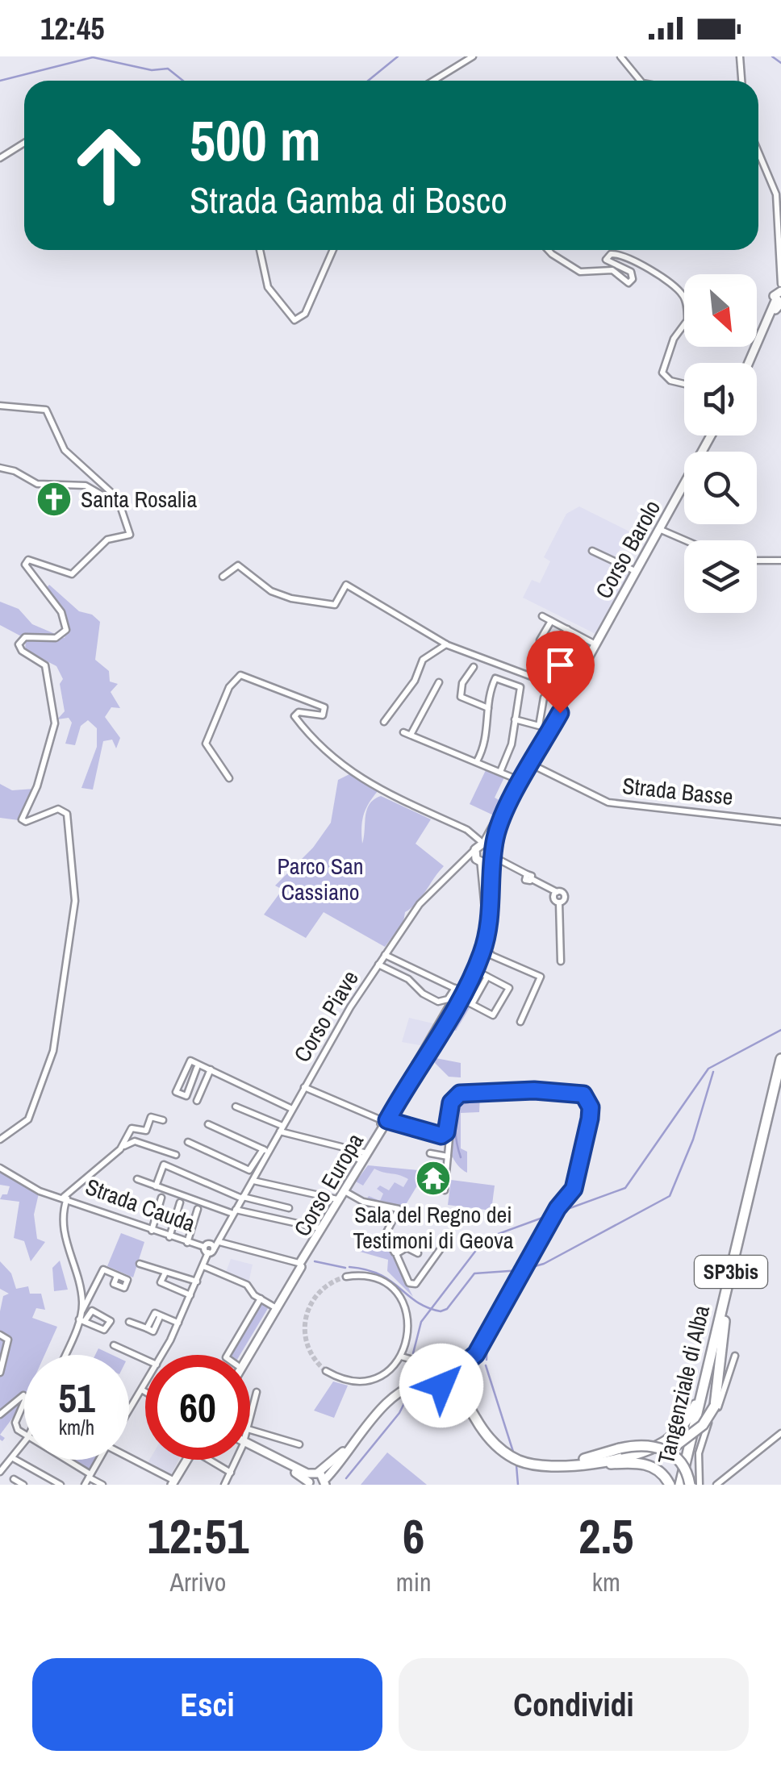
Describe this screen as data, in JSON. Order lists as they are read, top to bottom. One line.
{"streets":{"highway":["SP3bis","Tangenziale di Alba"],"main road":["Corso Barolo","Corso Europa"],"street":["Strada Basse","Corso Piave","Strada Cauda"]},"crossings":[["Corso Barolo","Strada Basse"],["Corso Barolo","Corso Piave"],["Corso Barolo","Corso Europa"],["Corso Piave","Corso Europa"],["Corso Piave","Strada Cauda"]],"parks":["Parco San Cassiano"],"places":{"church":["Santa Rosalia"],"temple":["Sala del Regno dei Testimoni di Geova"]},"north":"bottom right","page":{"status":"12:45","turn":["500 m","Strada Gamba di Bosco"],"speed":"51 km/h","limit":"60","eta":["12:51","Arrivo","6","min","2.5","km"],"buttons":["Esci","Condividi"]}}
